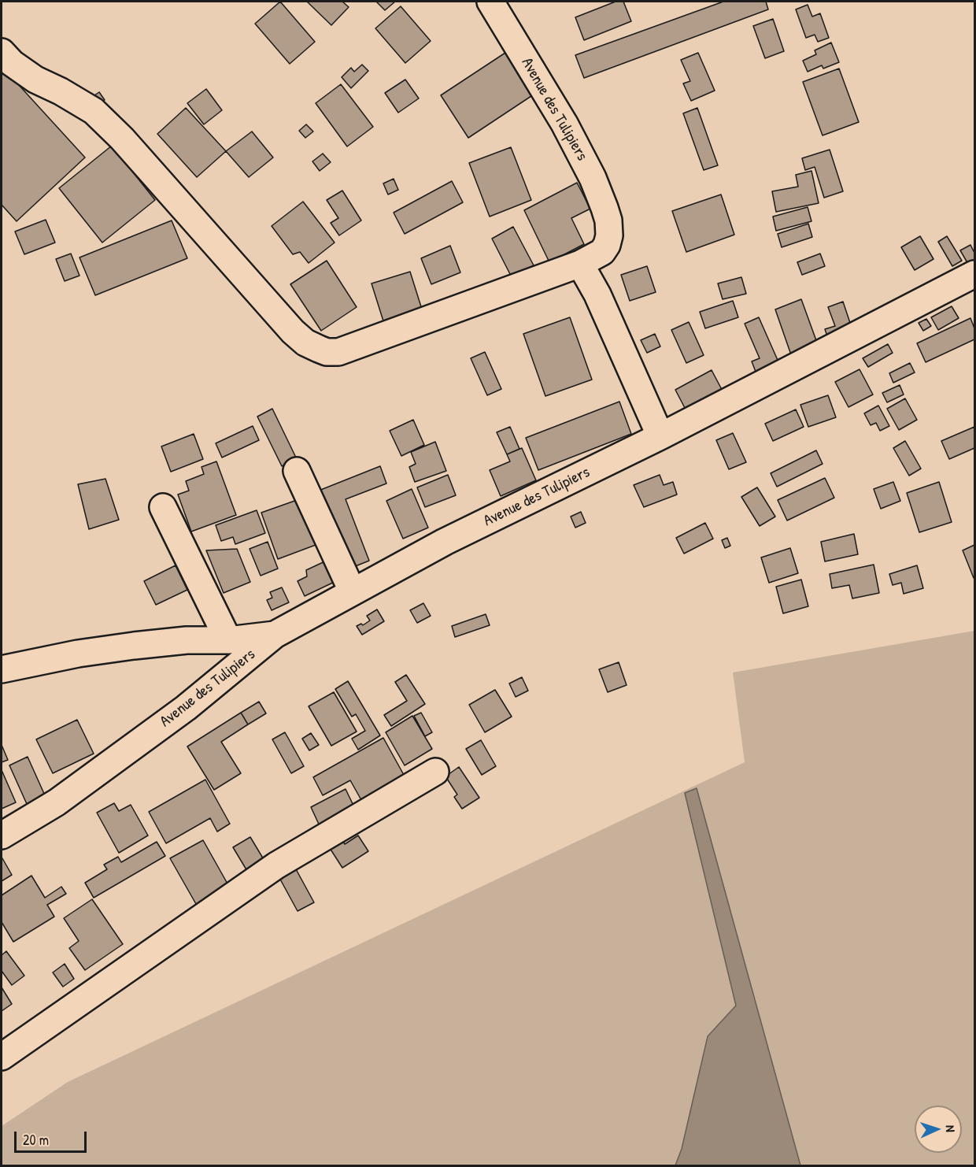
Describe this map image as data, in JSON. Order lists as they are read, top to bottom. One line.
{"streets":{"street":["Avenue des Tulipiers"]},"scale_bar":"20 m","north":"right"}
